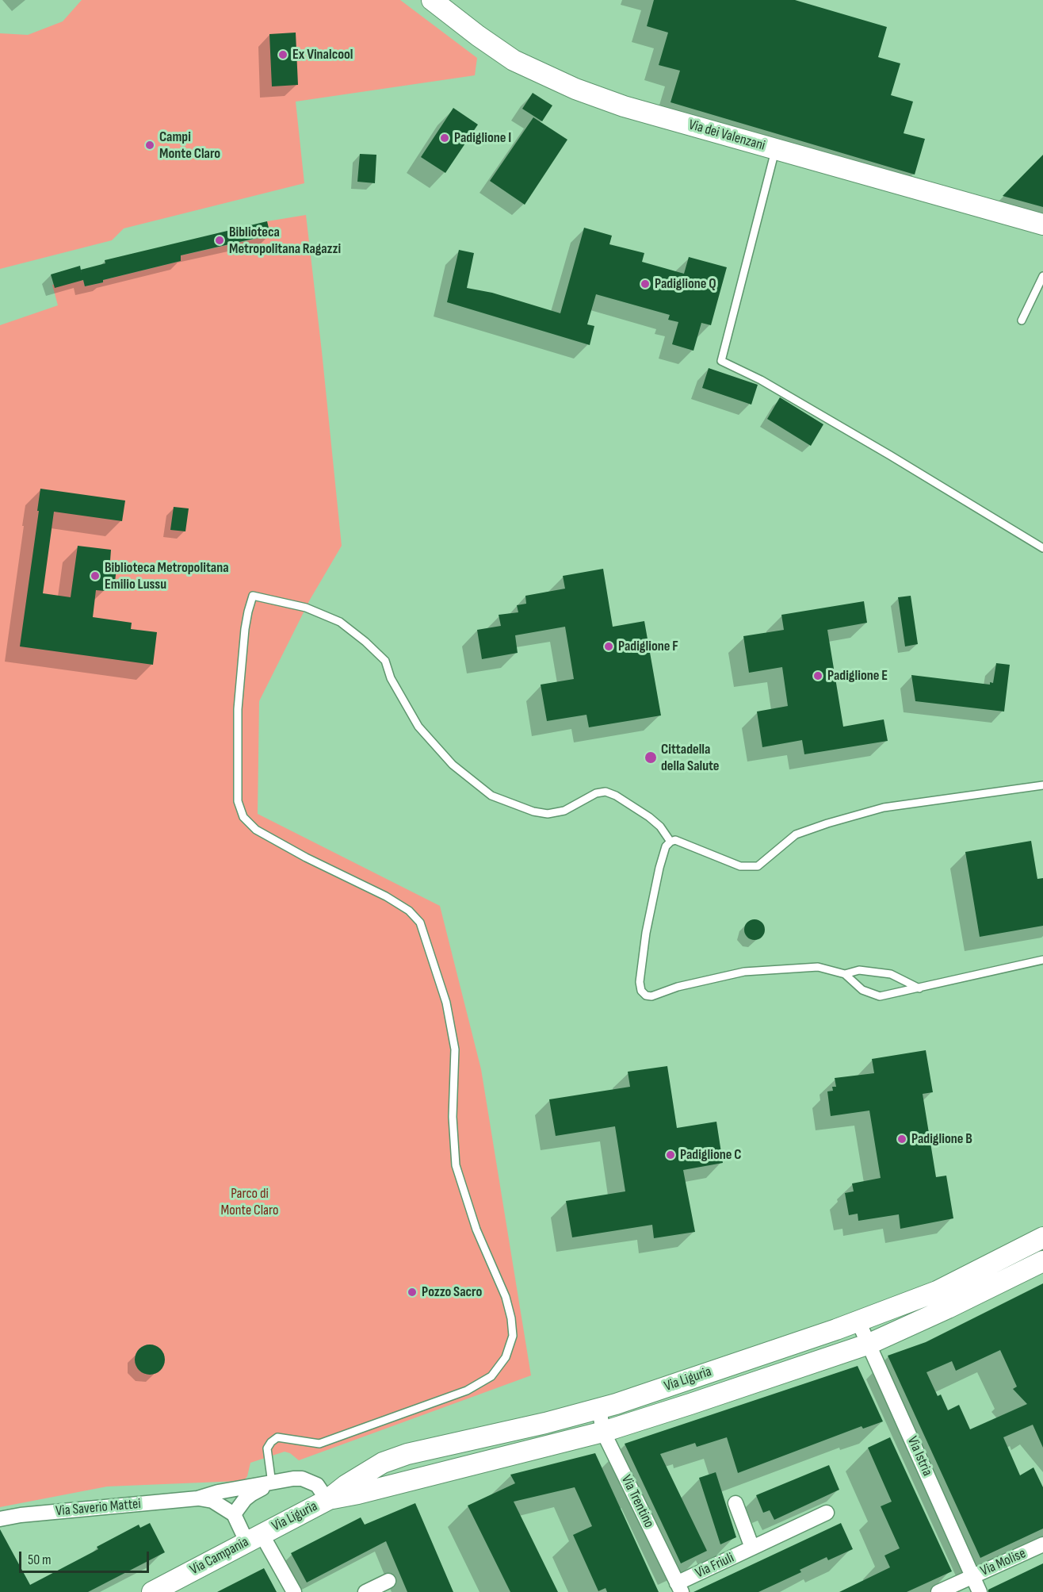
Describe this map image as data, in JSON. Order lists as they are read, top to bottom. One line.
{"streets":{"street":["Via dei Valenzani","Via Liguria","Via Istria","Via Trentino","Via Saverio Mattei","Via Campania","Via Molise","Via Friuli"]},"crossings":[["Via Liguria","Via Istria"],["Via Liguria","Via Trentino"],["Via Liguria","Via Saverio Mattei"],["Via Liguria","Via Campania"],["Via Istria","Via Molise"],["Via Trentino","Via Friuli"]],"parks":["Parco di Monte Claro"],"places":["Ex Vinalcool","Padiglione I","Campi Monte Claro","Biblioteca Metropolitana Ragazzi","Padiglione Q","Biblioteca Metropolitana Emilio Lussu","Padiglione F","Padiglione E","Cittadella della Salute","Padiglione B","Padiglione C","Pozzo Sacro"],"scale_bar":"50 m"}
